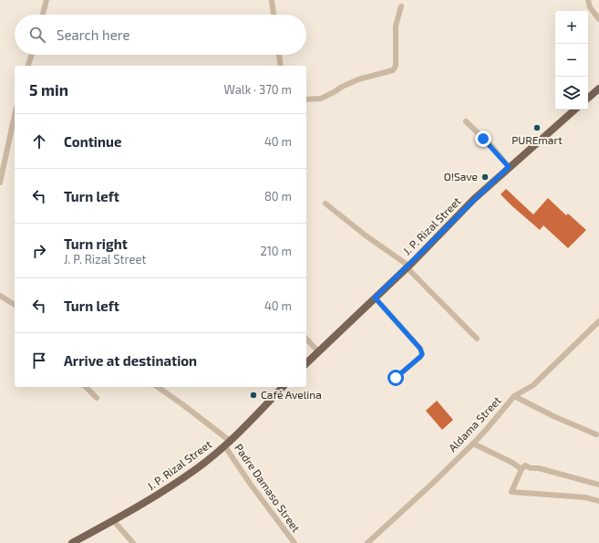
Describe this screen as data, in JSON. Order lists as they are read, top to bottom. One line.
{"streets":{"main road":["J. P. Rizal Street"],"street":["Aldama Street","Padre Damaso Street"]},"crossings":[["J. P. Rizal Street","Padre Damaso Street"]],"places":["PUREmart","O!Save","Café Avelina"],"page":{"map_buttons":["+","−"],"search":"Search here","heading":["5 min","Walk · 370 m"],"list":[["Continue","40 m"],["Turn left","80 m"],["Turn right","J. P. Rizal Street","210 m"],["Turn left","40 m"],"Arrive at destination"]}}
